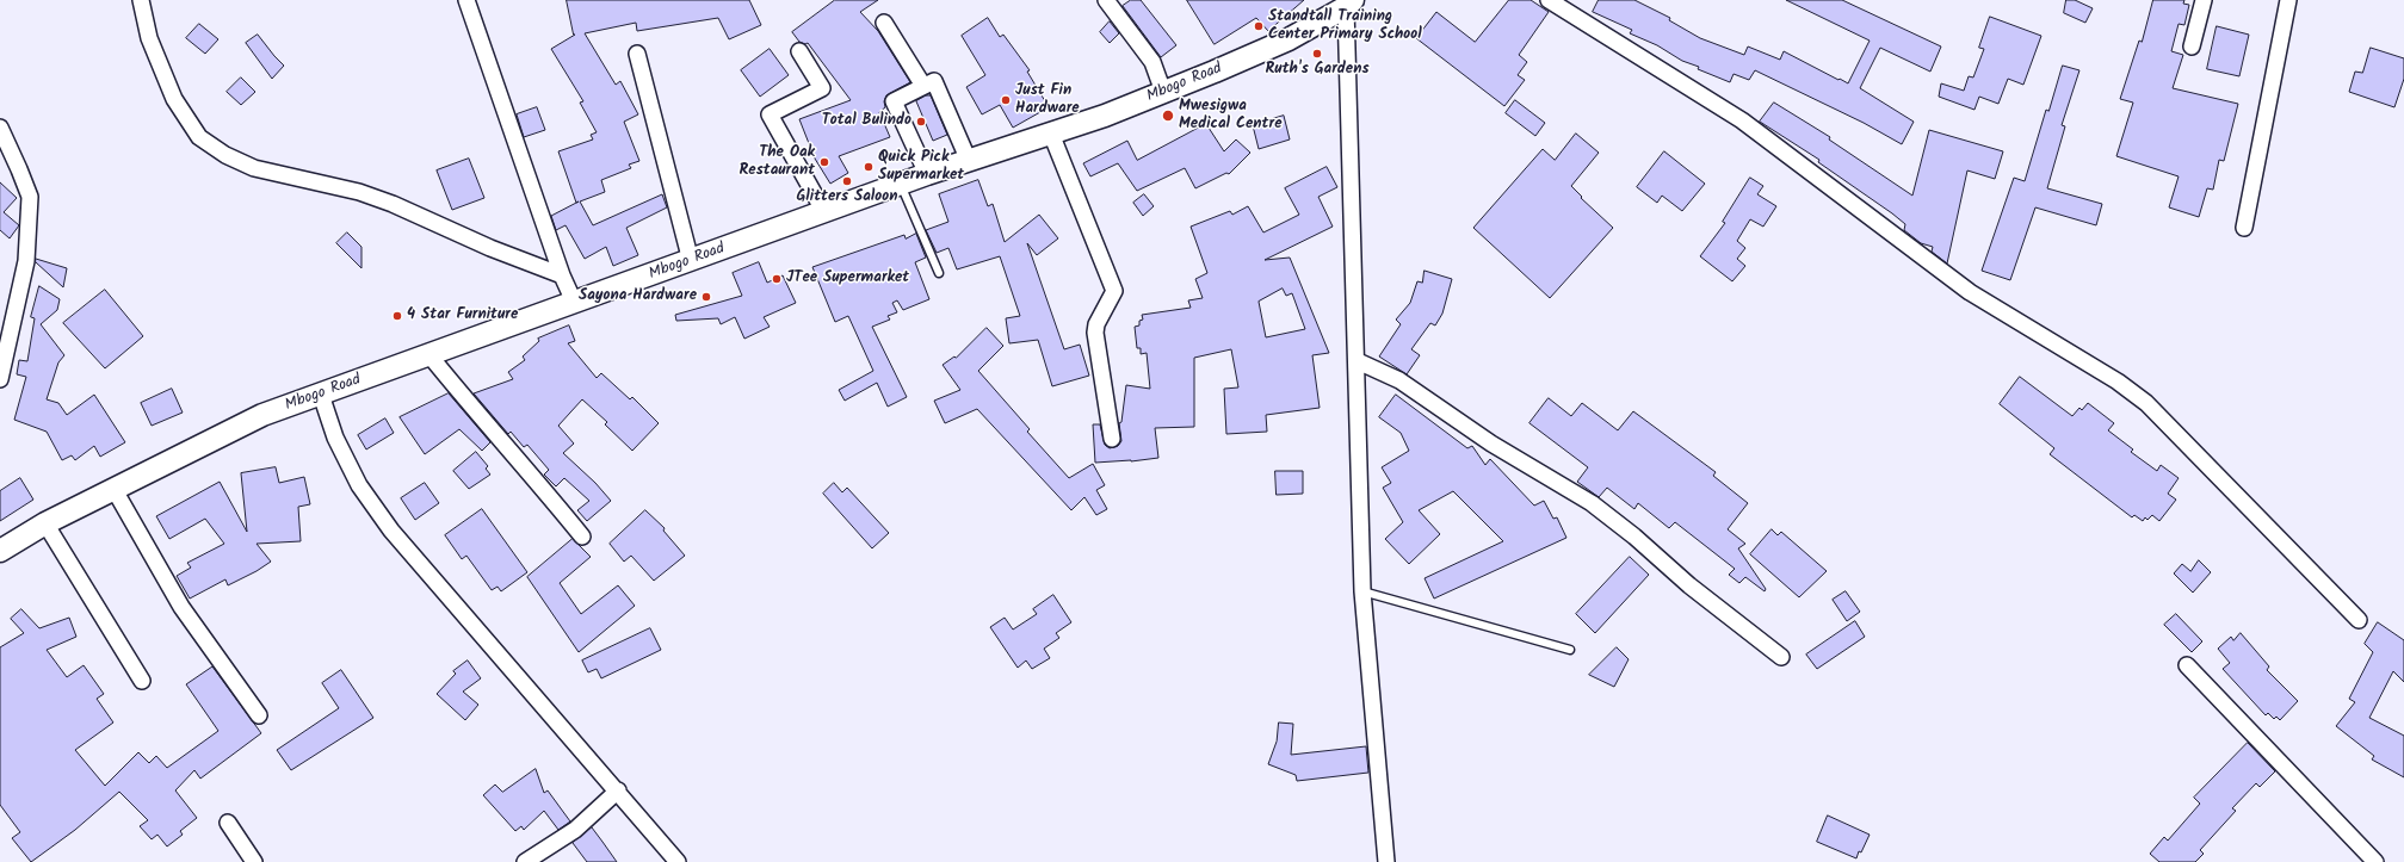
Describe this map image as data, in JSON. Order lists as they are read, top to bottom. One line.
{"streets":{"main road":["Mbogo Road"]},"places":["Standtall Training Center Primary School","Ruth's Gardens","Just Fin Hardware","Mwesigwa Medical Centre","Total Bulindo","The Oak Restaurant","Quick Pick Supermarket","Glitters Saloon","JTee Supermarket","Sayona Hardware","4 Star Furniture"]}
